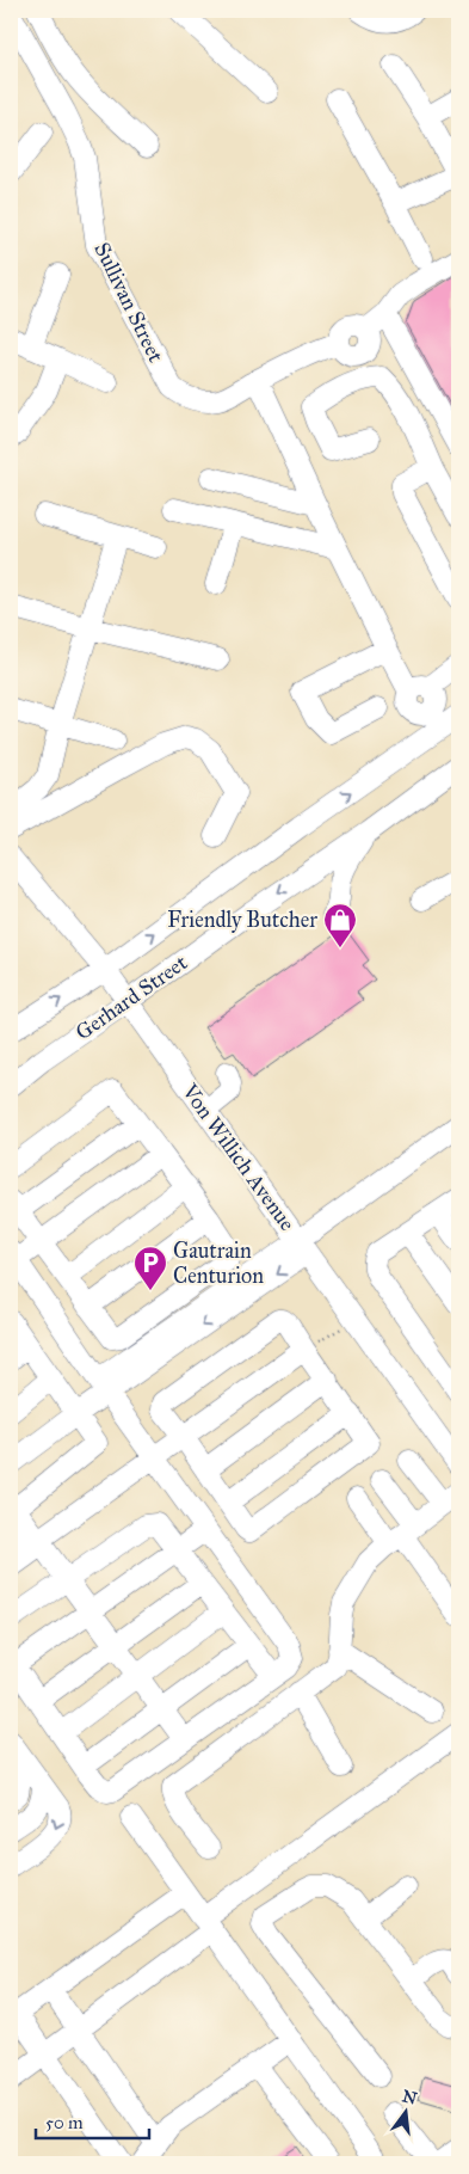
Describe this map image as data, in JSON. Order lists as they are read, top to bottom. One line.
{"streets":{"street":["Sullivan Street","Gerhard Street","Von Willich Avenue"]},"crossings":[["Gerhard Street","Von Willich Avenue"]],"places":{"shop":["Friendly Butcher"],"parking":["Gautrain Centurion"]},"scale_bar":"50 m","north":"top"}
